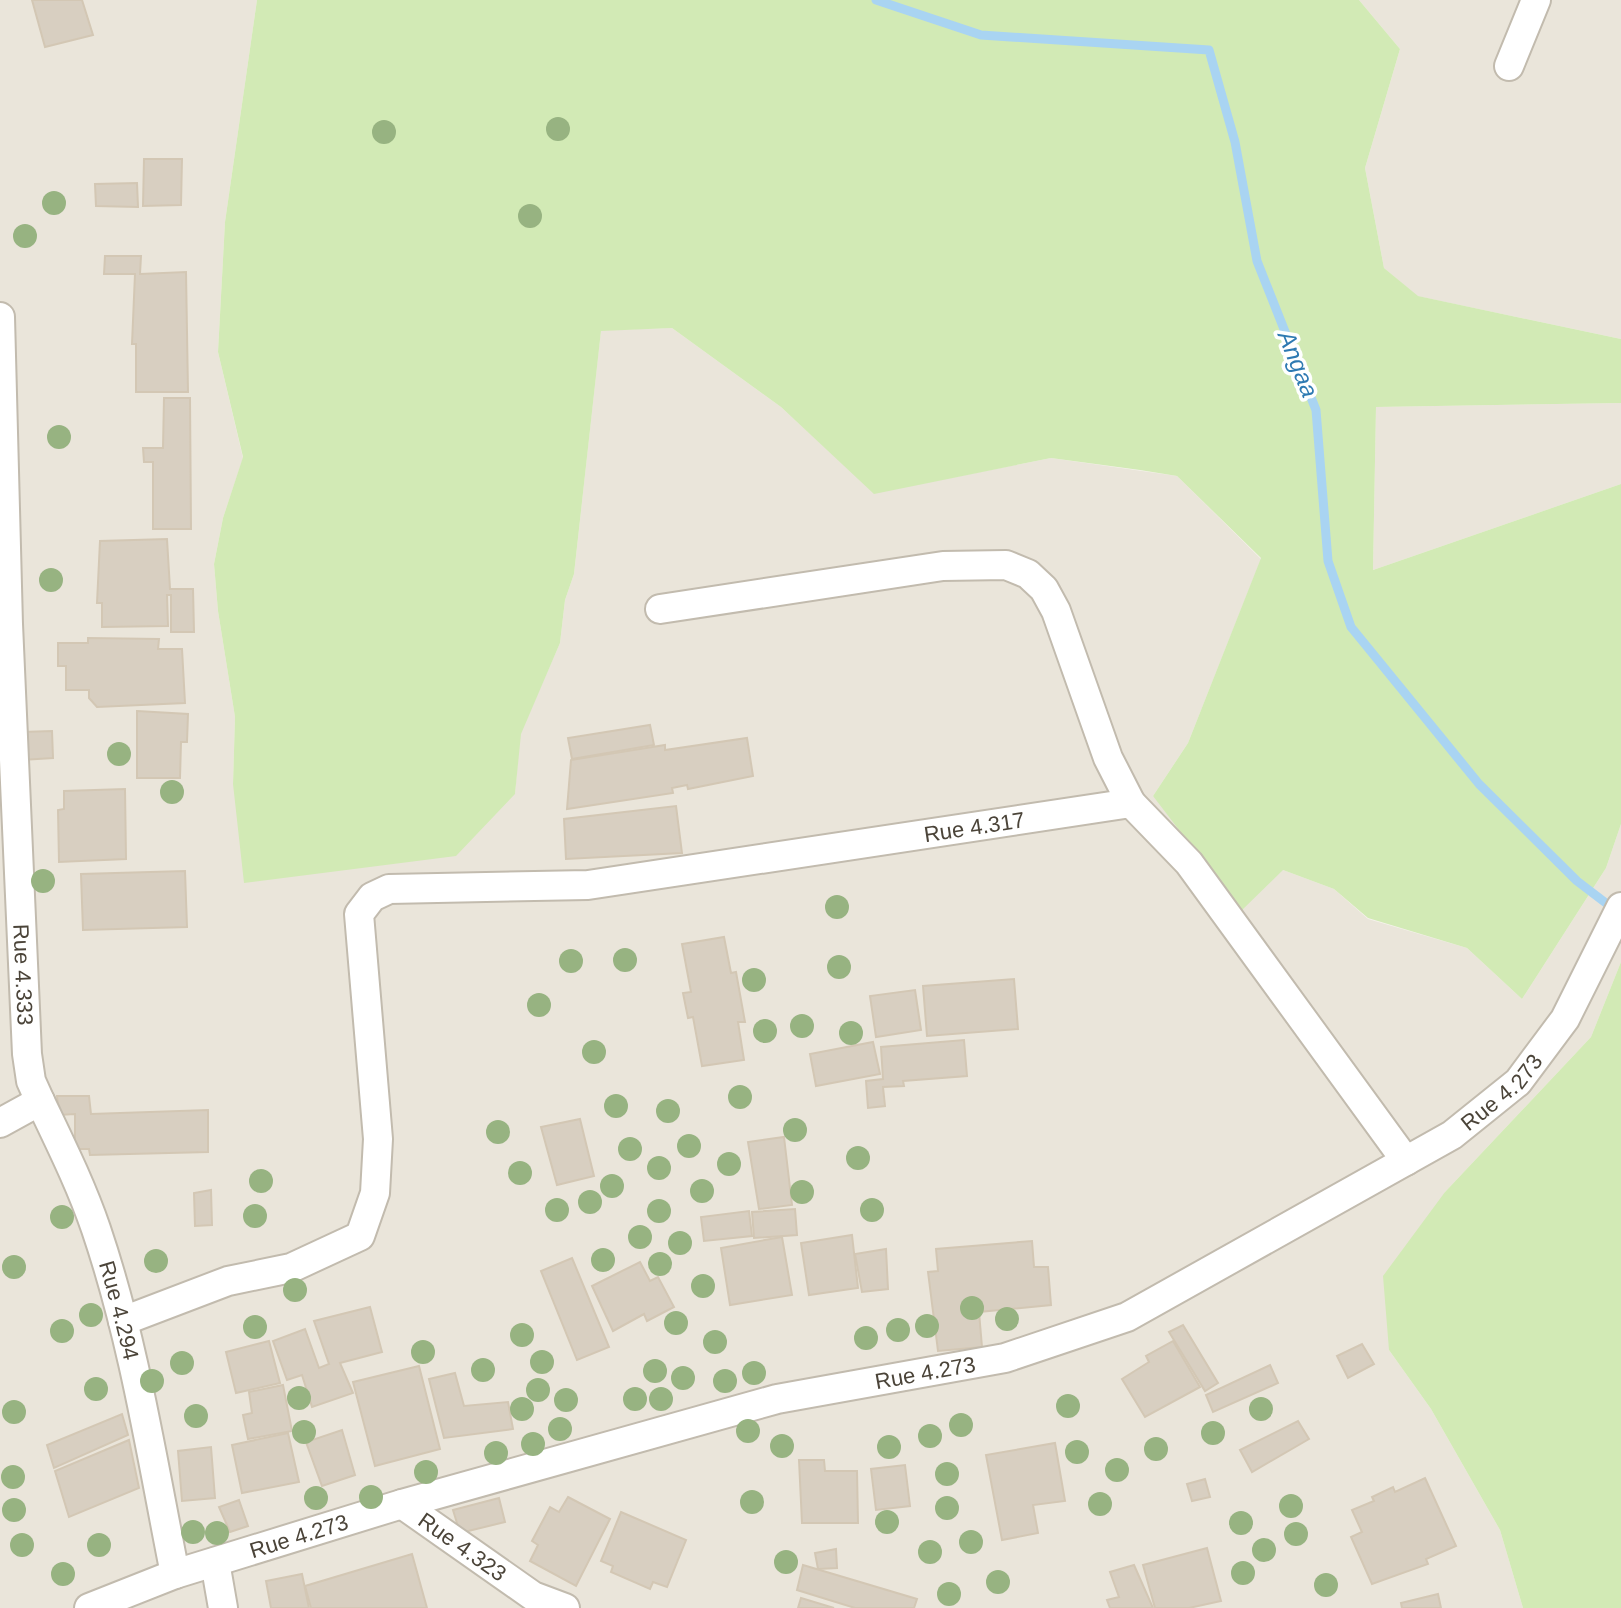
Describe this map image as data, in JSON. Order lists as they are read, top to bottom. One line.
{"streets":{"street":["Rue 4.317","Rue 4.333","Rue 4.273","Rue 4.294","Rue 4.323"]},"crossings":[["Rue 4.317","Rue 4.294"],["Rue 4.333","Rue 4.294"],["Rue 4.273","Rue 4.294"],["Rue 4.273","Rue 4.323"]],"water":["Angaa"]}
